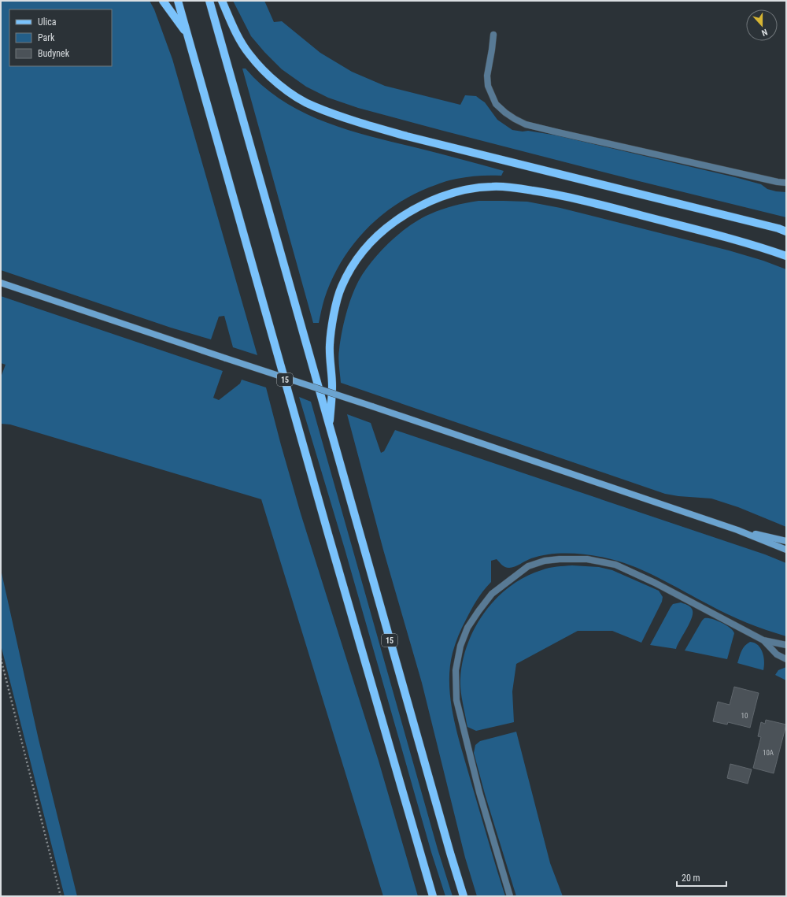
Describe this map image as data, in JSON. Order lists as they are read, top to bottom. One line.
{"streets":{"main road":["15"]},"house_numbers":["10","10A"],"legend":["Ulica","Park","Budynek"],"scale_bar":"20 m","north":"bottom"}
